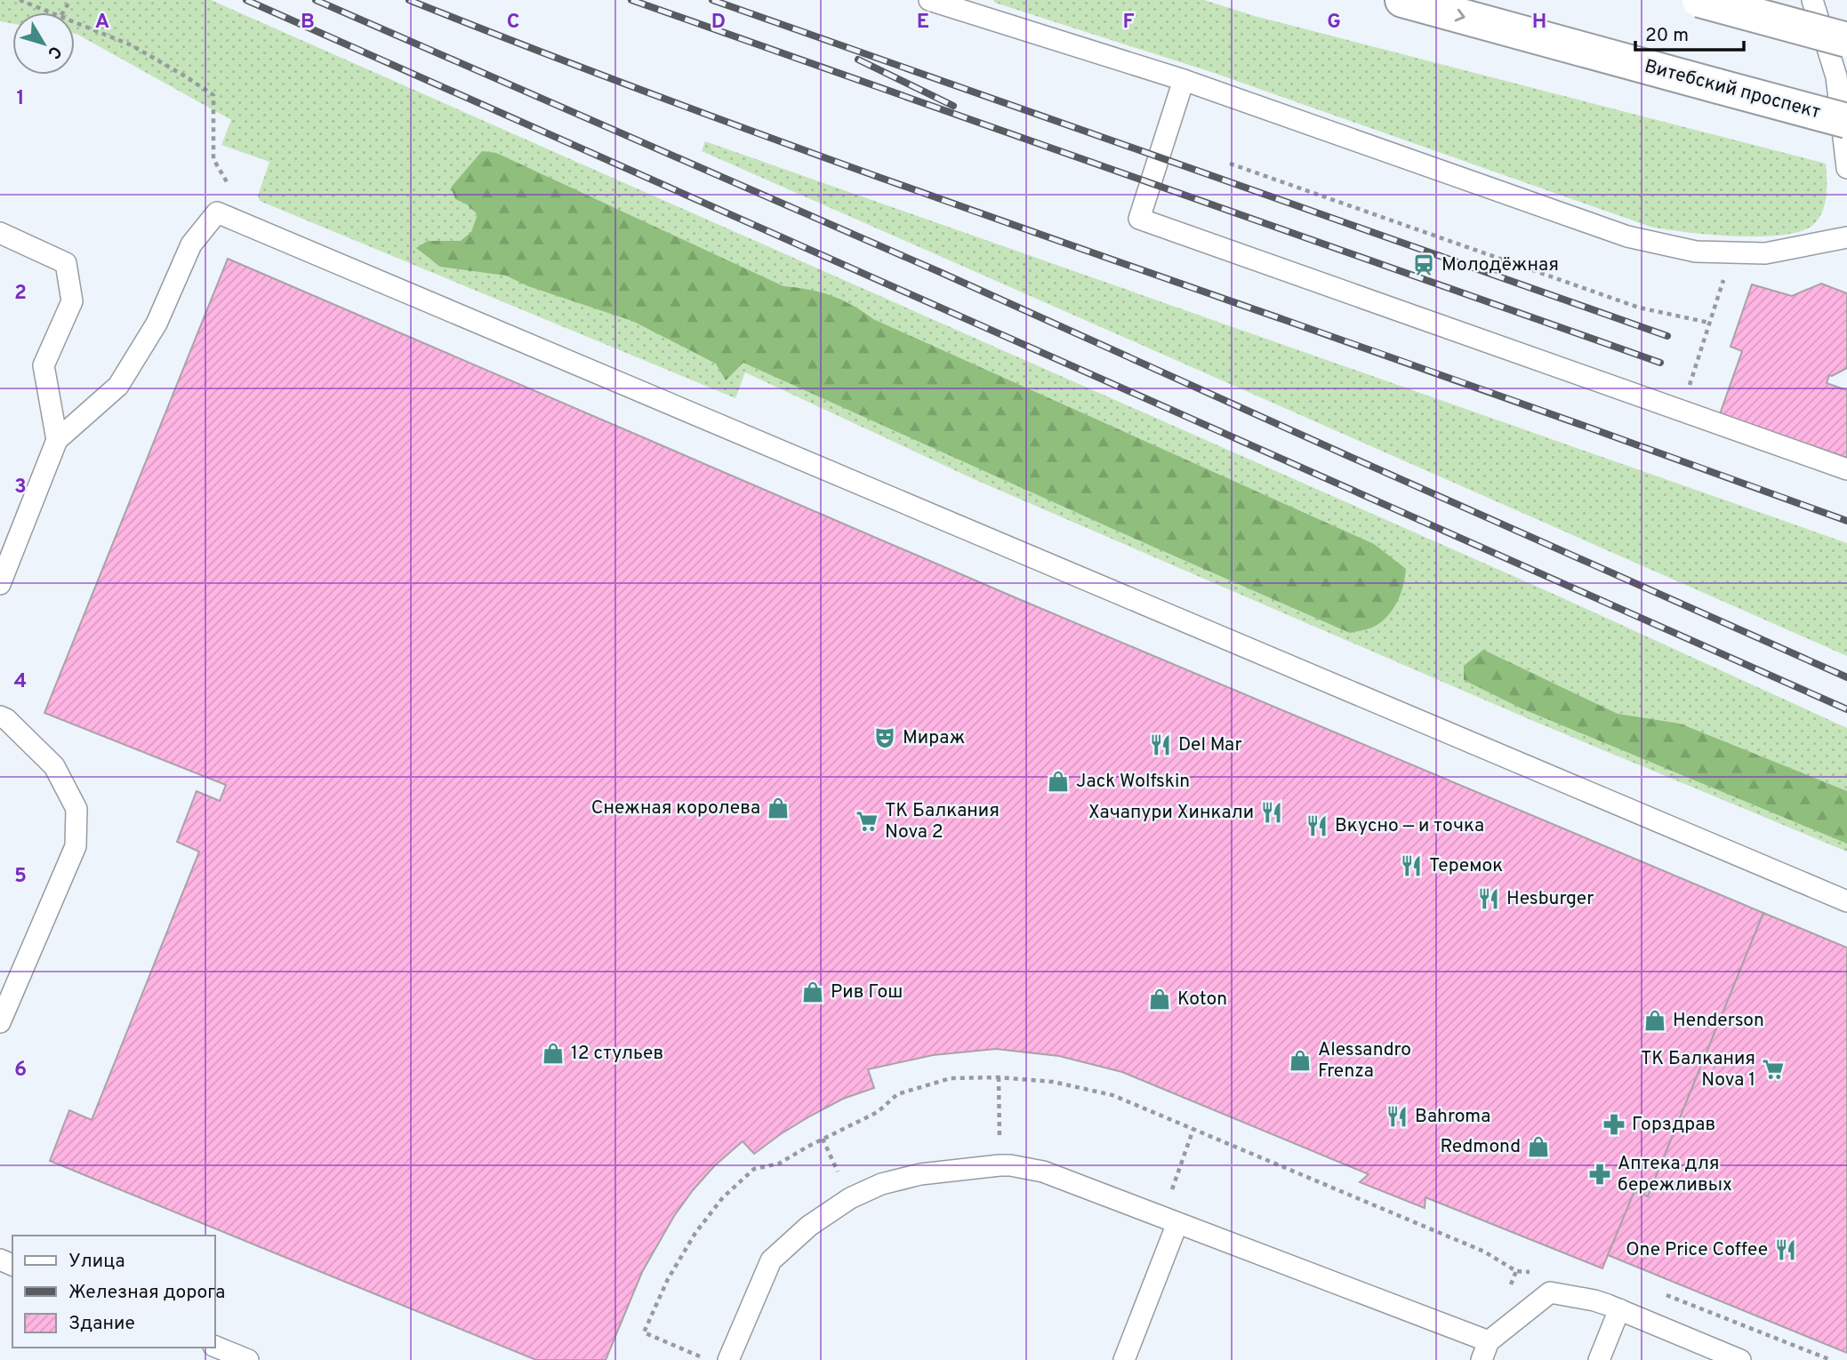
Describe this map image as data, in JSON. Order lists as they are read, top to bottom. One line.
{"streets":{"main road":["Витебский проспект"]},"places":{"station":["Молодёжная"],"theatre":["Мираж"],"restaurant":["Del Mar","Хачапури Хинкали","Вкусно — и точка","Теремок","Hesburger","Bahroma","One Price Coffee"],"shop":["Jack Wolfskin","Снежная королева","Рив Гош","Koton","Henderson","12 стульев","Alessandro Frenza","Redmond"],"supermarket":["ТК Балкания Nova 2","ТК Балкания Nova 1"],"pharmacy":["Горздрав","Аптека для бережливых"]},"legend":["Улица","Железная дорога","Здание"],"scale_bar":"20 m","north":"bottom right","grid":{"columns":["A","B","C","D","E","F","G","H"],"rows":["1","2","3","4","5","6"]}}
